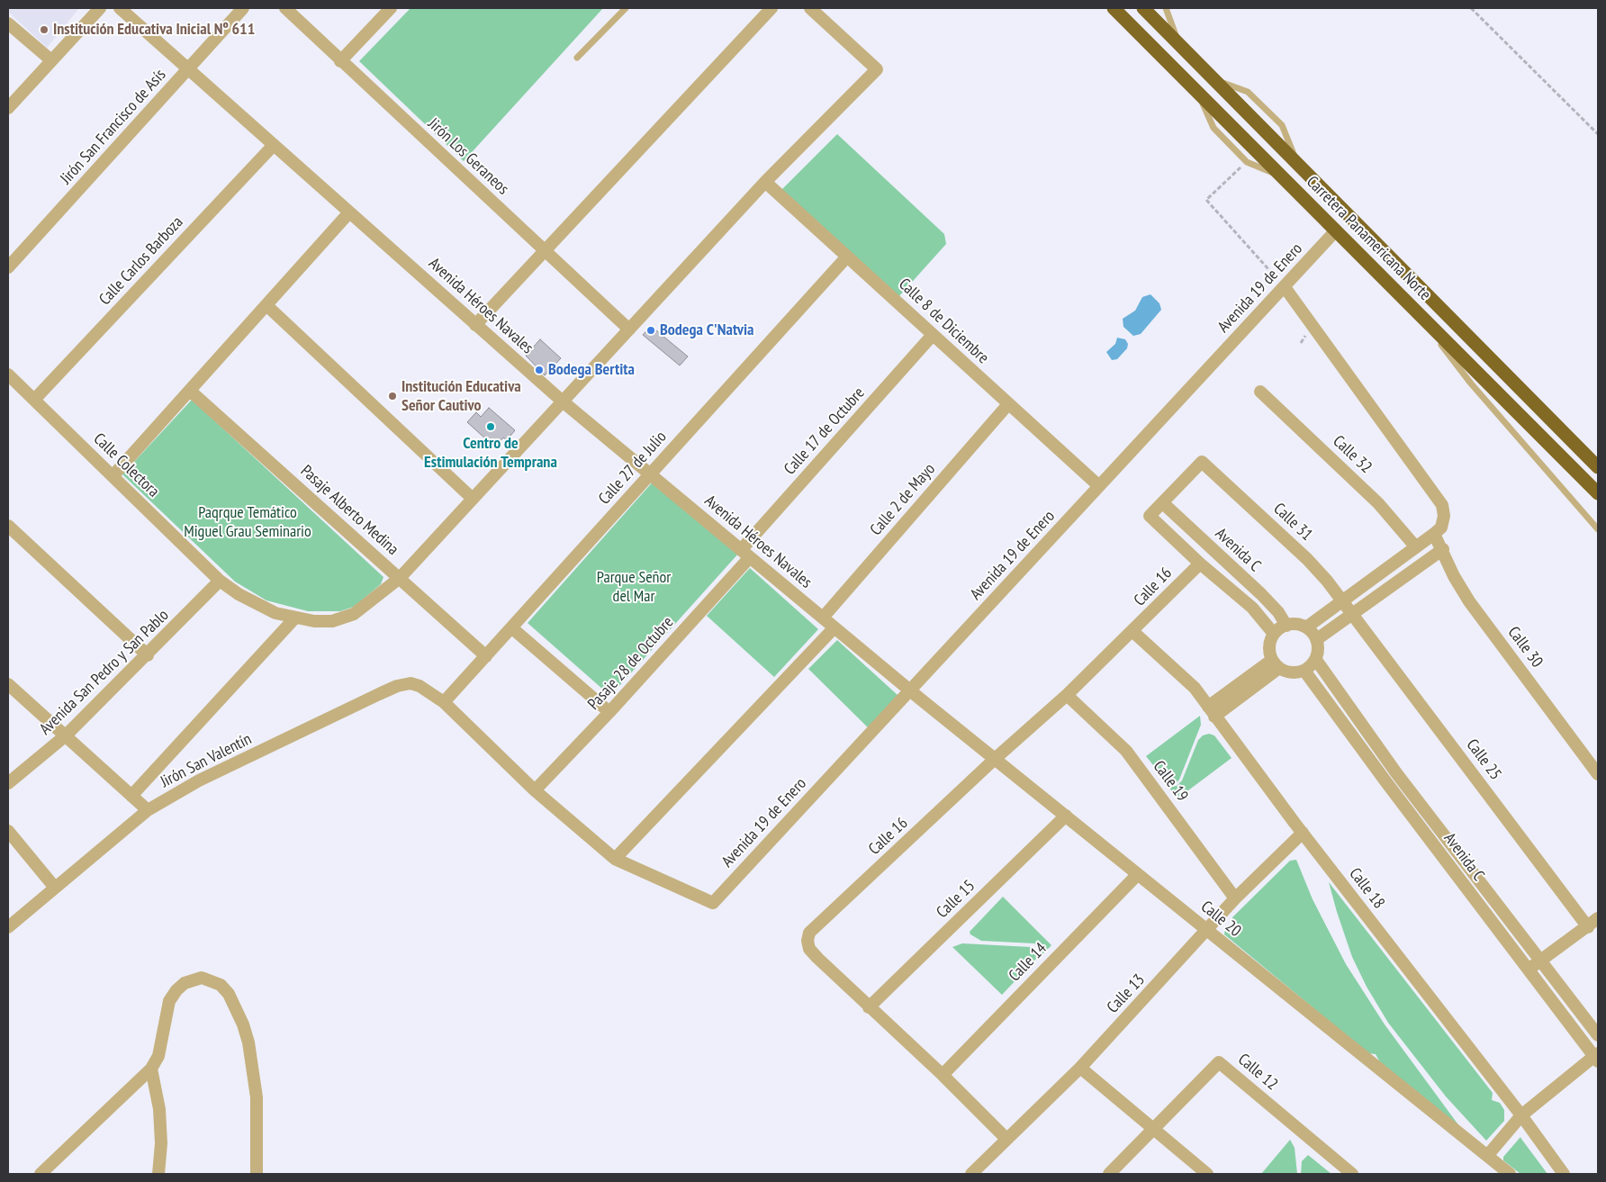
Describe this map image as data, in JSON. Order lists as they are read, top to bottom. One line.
{"streets":{"highway":["Carretera Panamericana Norte"],"street":["Jirón San Francisco de Asís","Jirón Los Geraneos","Calle Carlos Barboza","Avenida 19 de Enero","Avenida Héroes Navales","Calle 8 de Diciembre","Calle 17 de Octubre","Calle 32","Calle Colectora","Calle 27 de Julio","Calle 2 de Mayo","Pasaje Alberto Medina","Calle 31","Avenida C","Calle 16","Calle 30","Pasaje 28 de Octubre","Avenida San Pedro y San Pablo","Calle 25","Jirón San Valentín","Calle 19","Calle 18","Calle 15","Calle 20","Calle 14","Calle 13","Calle 12"]},"crossings":[["Jirón San Francisco de Asís","Avenida Héroes Navales"],["Jirón Los Geraneos","Calle Colectora"],["Carretera Panamericana Norte","Avenida 19 de Enero"],["Calle Carlos Barboza","Avenida Héroes Navales"],["Calle Carlos Barboza","Calle Colectora"],["Avenida 19 de Enero","Avenida Héroes Navales"],["Avenida 19 de Enero","Calle 8 de Diciembre"],["Avenida 19 de Enero","Jirón San Valentín"],["Avenida 19 de Enero","Calle 20"],["Avenida Héroes Navales","Calle 17 de Octubre"],["Avenida Héroes Navales","Calle Colectora"],["Avenida Héroes Navales","Calle 27 de Julio"],["Avenida Héroes Navales","Calle 2 de Mayo"],["Avenida Héroes Navales","Pasaje 28 de Octubre"],["Avenida Héroes Navales","Calle 20"],["Calle 8 de Diciembre","Calle 17 de Octubre"],["Calle 8 de Diciembre","Calle Colectora"],["Calle 8 de Diciembre","Calle 27 de Julio"],["Calle 8 de Diciembre","Calle 2 de Mayo"],["Calle 17 de Octubre","Pasaje 28 de Octubre"],["Calle Colectora","Pasaje Alberto Medina"],["Calle Colectora","Avenida San Pedro y San Pablo"],["Calle 27 de Julio","Pasaje Alberto Medina"],["Calle 27 de Julio","Jirón San Valentín"],["Calle 31","Avenida C"],["Calle 31","Calle 25"],["Avenida C","Calle 16"],["Calle 16","Calle 19"],["Calle 16","Calle 18"],["Calle 16","Calle 15"],["Calle 16","Calle 20"],["Calle 16","Calle 14"],["Calle 16","Calle 13"],["Pasaje 28 de Octubre","Jirón San Valentín"],["Calle 19","Calle 13"],["Calle 18","Calle 13"],["Calle 15","Calle 20"],["Calle 20","Calle 14"],["Calle 20","Calle 13"]],"parks":["Paqrque Temático Miguel Grau Seminario","Parque Señor del Mar"],"places":["Institución Educativa Inicial Nº 611","Bodega C'Natvia","Bodega Bertita","Institución Educativa Señor Cautivo","Centro de Estimulación Temprana"]}
